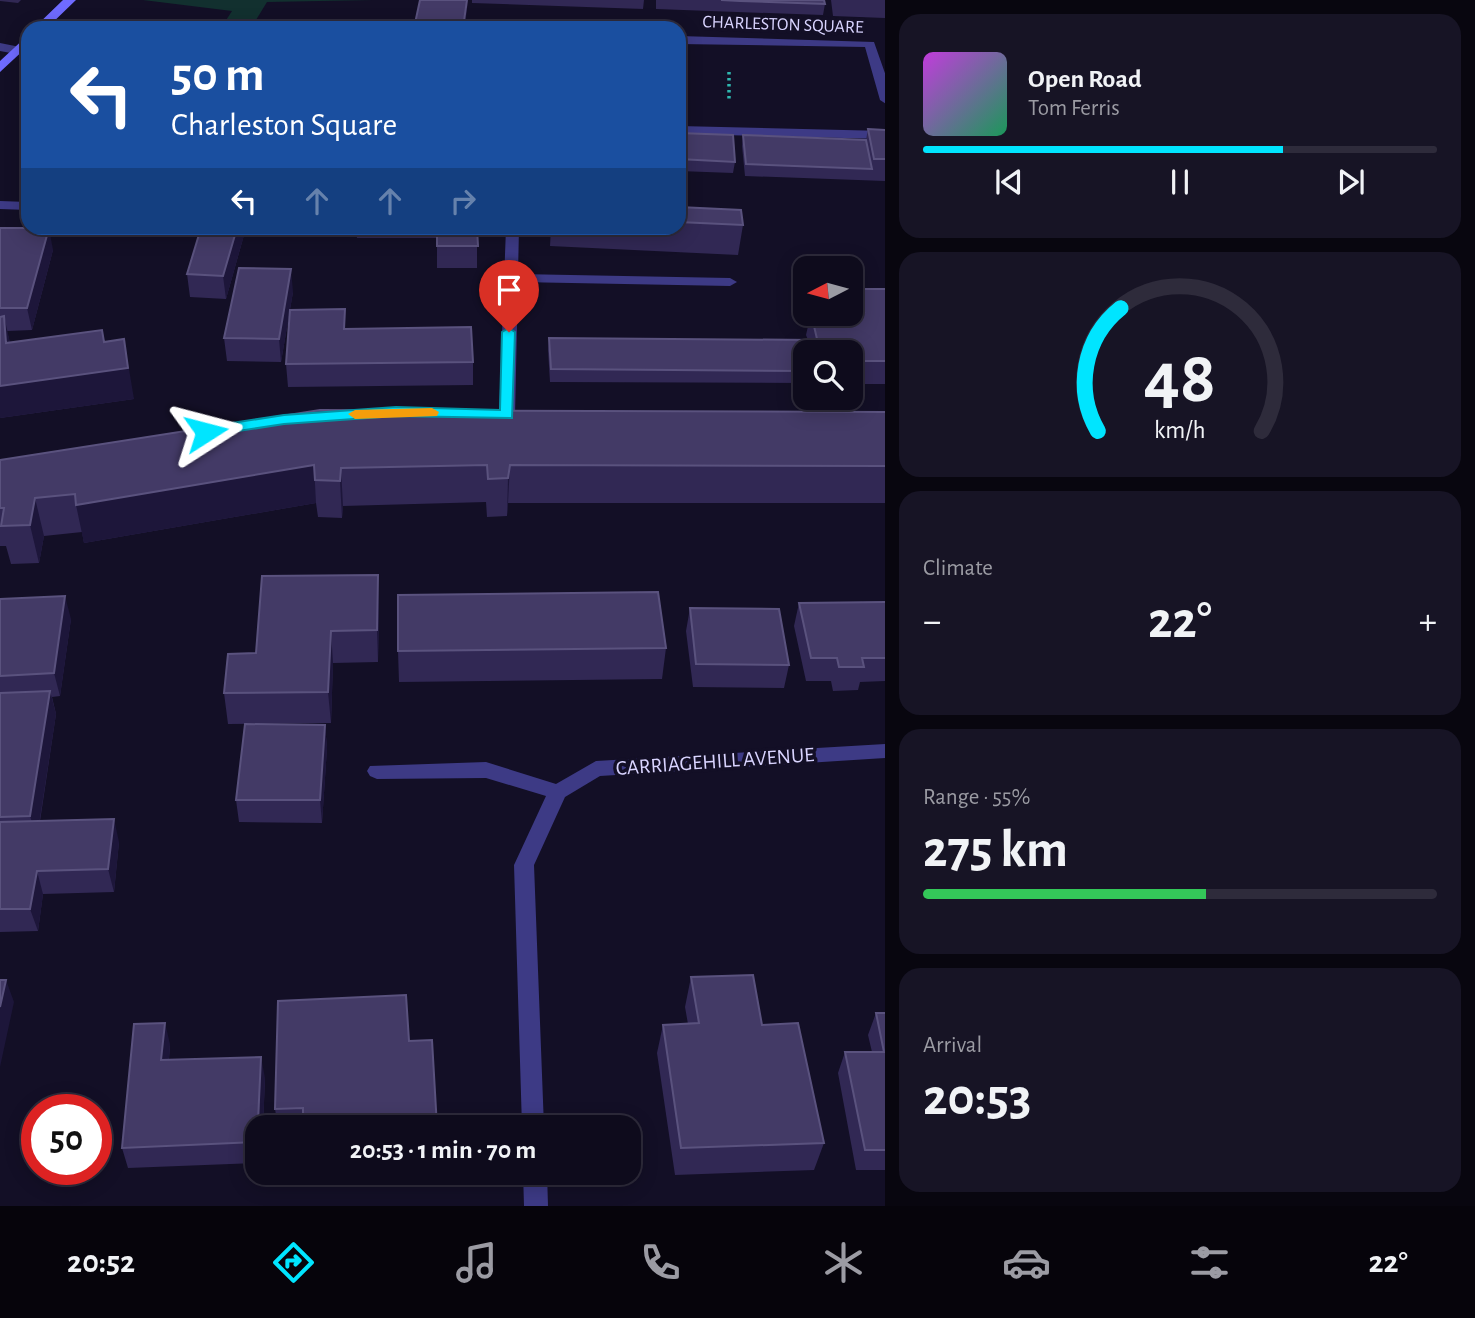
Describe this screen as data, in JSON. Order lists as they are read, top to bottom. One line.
{"streets":{"street":["CHARLESTON SQUARE","CARRIAGEHILL AVENUE"]},"north":"left","page":{"turn":["50 m","Charleston Square"],"song":["Open Road","Tom Ferris"],"tile":["Climate",["Range · 55%","275 km"],["Arrival","20:53"]],"heat":["−","22°","+"],"limit":"50","trip":"20:53 · 1 min · 70 m","tabs":["20:52","22°"],"gauge":["48","km/h"]}}
